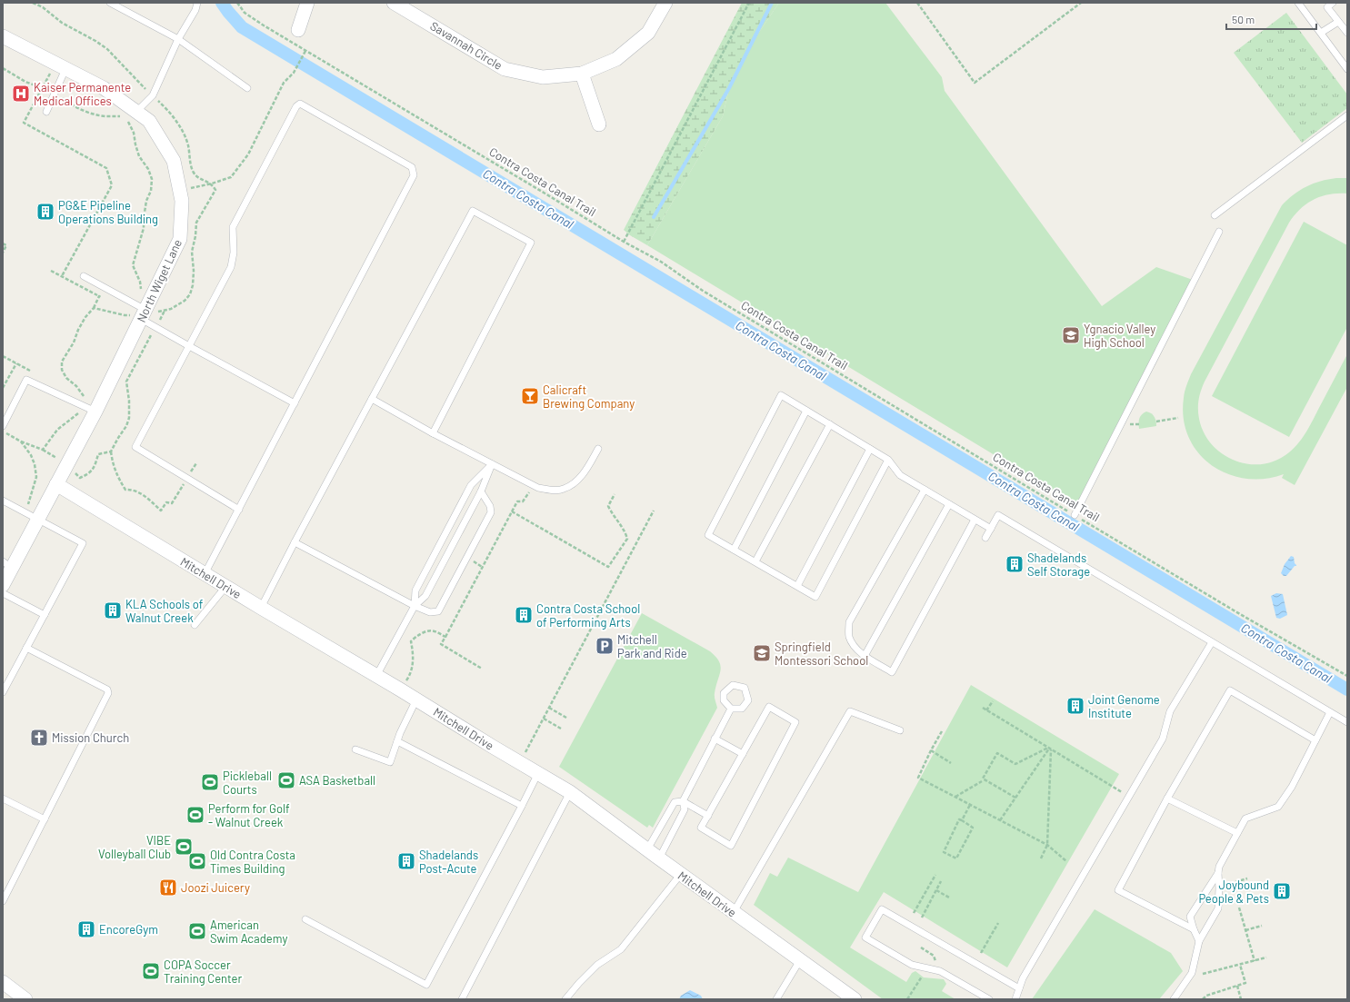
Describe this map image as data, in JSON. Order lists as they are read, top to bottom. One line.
{"streets":{"street":["Savannah Circle","North Wiget Lane","Mitchell Drive"],"path":["Contra Costa Canal Trail"]},"crossings":[["North Wiget Lane","Mitchell Drive"]],"water":["Contra Costa Canal"],"places":{"hospital":["Kaiser Permanente Medical Offices"],"building":["PG&E Pipeline Operations Building","Shadelands Self Storage","KLA Schools of Walnut Creek","Contra Costa School of Performing Arts","Joint Genome Institute","Shadelands Post-Acute","Joybound People & Pets","EncoreGym"],"school or university":["Ygnacio Valley High School","Springfield Montessori School"],"bar":["Calicraft Brewing Company"],"parking":["Mitchell Park and Ride"],"church":["Mission Church"],"sports":["ASA Basketball","Pickleball Courts","Perform for Golf - Walnut Creek","VIBE Volleyball Club","Old Contra Costa Times Building","American Swim Academy","COPA Soccer Training Center"],"restaurant":["Joozi Juicery"]},"scale_bar":"50 m"}
